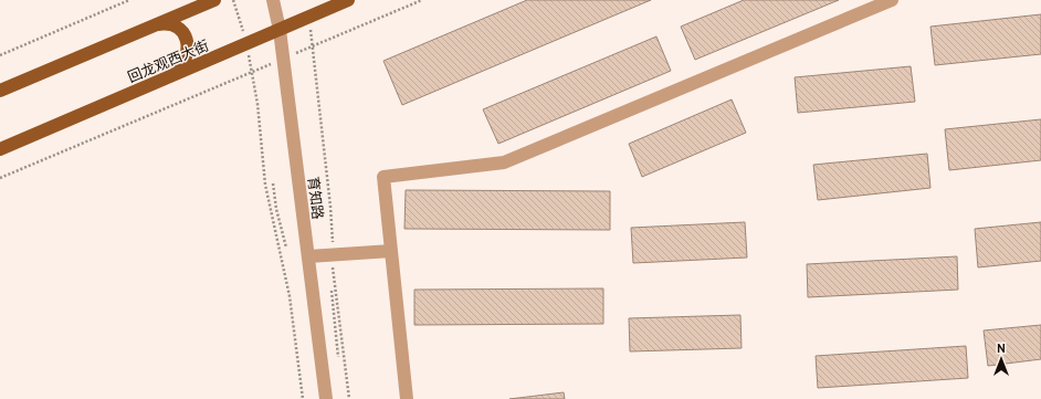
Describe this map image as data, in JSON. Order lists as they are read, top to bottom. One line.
{"streets":{"main road":["回龙观西大街"],"street":["育知路"]},"crossings":[["回龙观西大街","育知路"]],"north":"top"}
